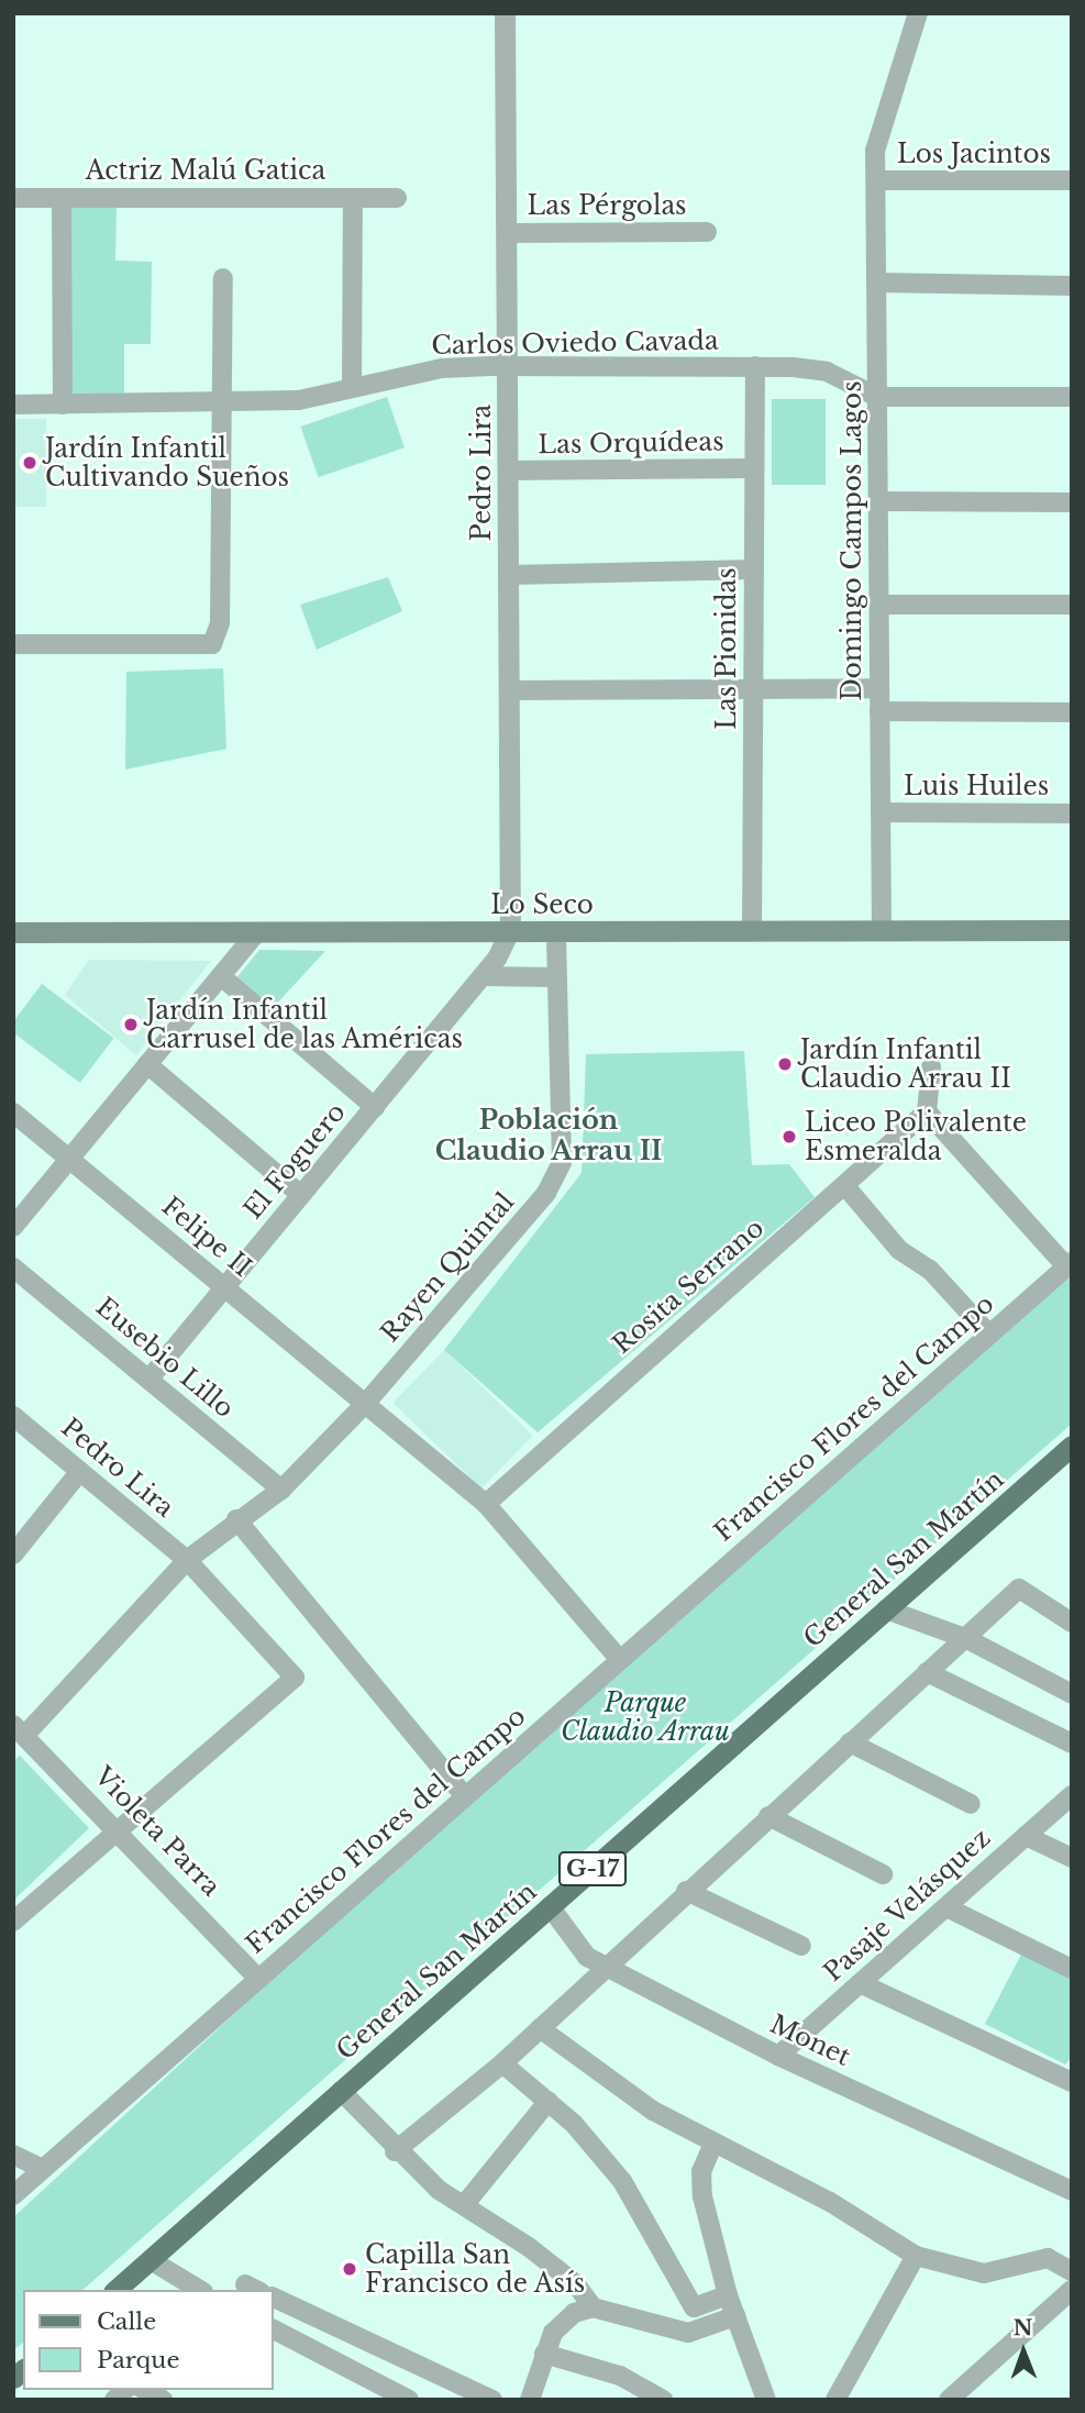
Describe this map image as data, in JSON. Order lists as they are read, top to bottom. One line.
{"streets":{"main road":["Lo Seco","General San Martín","G-17"],"street":["Los Jacintos","Actriz Malú Gatica","Las Pérgolas","Carlos Oviedo Cavada","Las Orquídeas","Pedro Lira","Domingo Campos Lagos","Las Pionidas","Luis Huiles","El Foguero","Felipe II","Rayen Quintal","Rosita Serrano","Eusebio Lillo","Francisco Flores del Campo","Violeta Parra","Pasaje Velásquez","Monet"]},"crossings":[["Los Jacintos","Domingo Campos Lagos"],["Las Pérgolas","Pedro Lira"],["Carlos Oviedo Cavada","Pedro Lira"],["Carlos Oviedo Cavada","Domingo Campos Lagos"],["Carlos Oviedo Cavada","Las Pionidas"],["Las Orquídeas","Pedro Lira"],["Las Orquídeas","Las Pionidas"],["Pedro Lira","Lo Seco"],["Pedro Lira","El Foguero"],["Pedro Lira","Rayen Quintal"],["Pedro Lira","Violeta Parra"],["Domingo Campos Lagos","Luis Huiles"],["Domingo Campos Lagos","Lo Seco"],["Las Pionidas","Lo Seco"],["Lo Seco","El Foguero"],["Lo Seco","Rayen Quintal"],["El Foguero","Felipe II"],["El Foguero","Eusebio Lillo"],["Felipe II","Rayen Quintal"],["Felipe II","Rosita Serrano"],["Felipe II","Francisco Flores del Campo"],["Rayen Quintal","Eusebio Lillo"],["Rayen Quintal","Violeta Parra"],["Francisco Flores del Campo","Violeta Parra"],["General San Martín","Monet"],["Pasaje Velásquez","Monet"]],"districts":["Población Claudio Arrau II"],"parks":["Parque Claudio Arrau"],"places":["Jardín Infantil Cultivando Sueños","Jardín Infantil Carrusel de las Américas","Jardín Infantil Claudio Arrau II","Liceo Polivalente Esmeralda","Capilla San Francisco de Asís"],"legend":["Calle","Parque"],"north":"top"}
